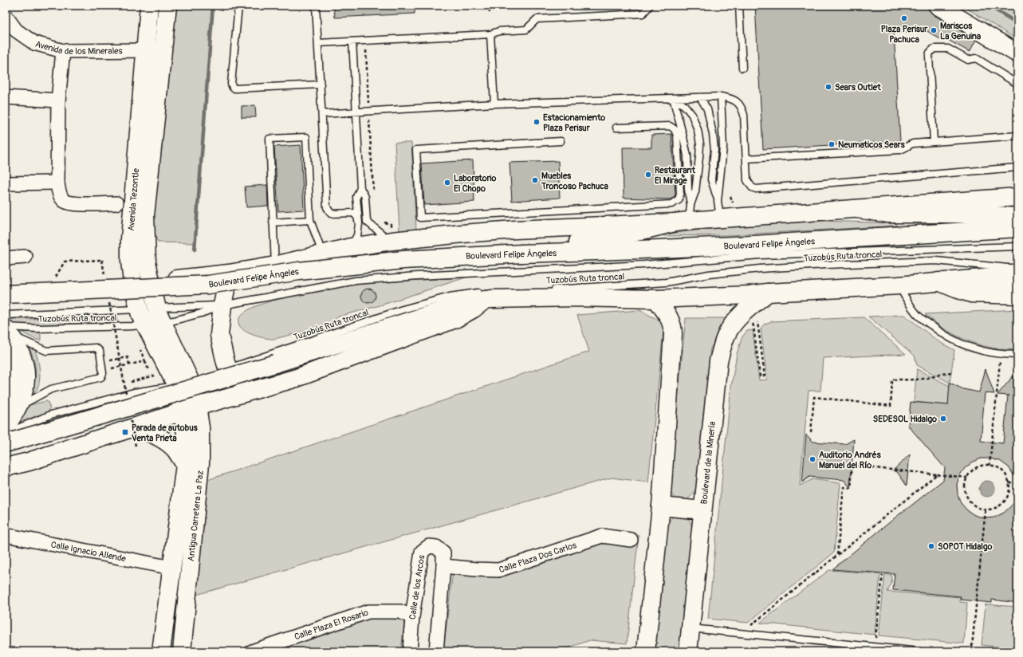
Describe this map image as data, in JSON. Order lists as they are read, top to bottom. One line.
{"streets":{"main road":["Avenida Tezontle","Boulevard Felipe Ángeles","Boulevard de la Minería","Antigua Carretera La Paz"],"street":["Avenida de los Minerales","Calle Ignacio Allende","Calle Plaza Dos Carlos","Calle de los Arcos","Calle Plaza El Rosario"],"lane":["Tuzobús Ruta troncal"]},"crossings":[["Avenida de los Minerales","Avenida Tezontle"],["Avenida Tezontle","Boulevard Felipe Ángeles"],["Avenida Tezontle","Tuzobús Ruta troncal"],["Avenida Tezontle","Antigua Carretera La Paz"],["Antigua Carretera La Paz","Calle Ignacio Allende"],["Calle Plaza Dos Carlos","Calle de los Arcos"],["Calle de los Arcos","Calle Plaza El Rosario"]],"places":{"other":["Plaza Perisur Pachuca","Mariscos La Genuina","Sears Outlet","Estacionamiento Plaza Perisur","Neumaticos Sears","Restaurant El Mirage","Muebles Troncoso Pachuca","Laboratorio El Chopo","SEDESOL Hidalgo","Auditorio Andrés Manuel del Río","SOPOT Hidalgo"],"transit":["Parada de autobus Venta Prieta"]}}
